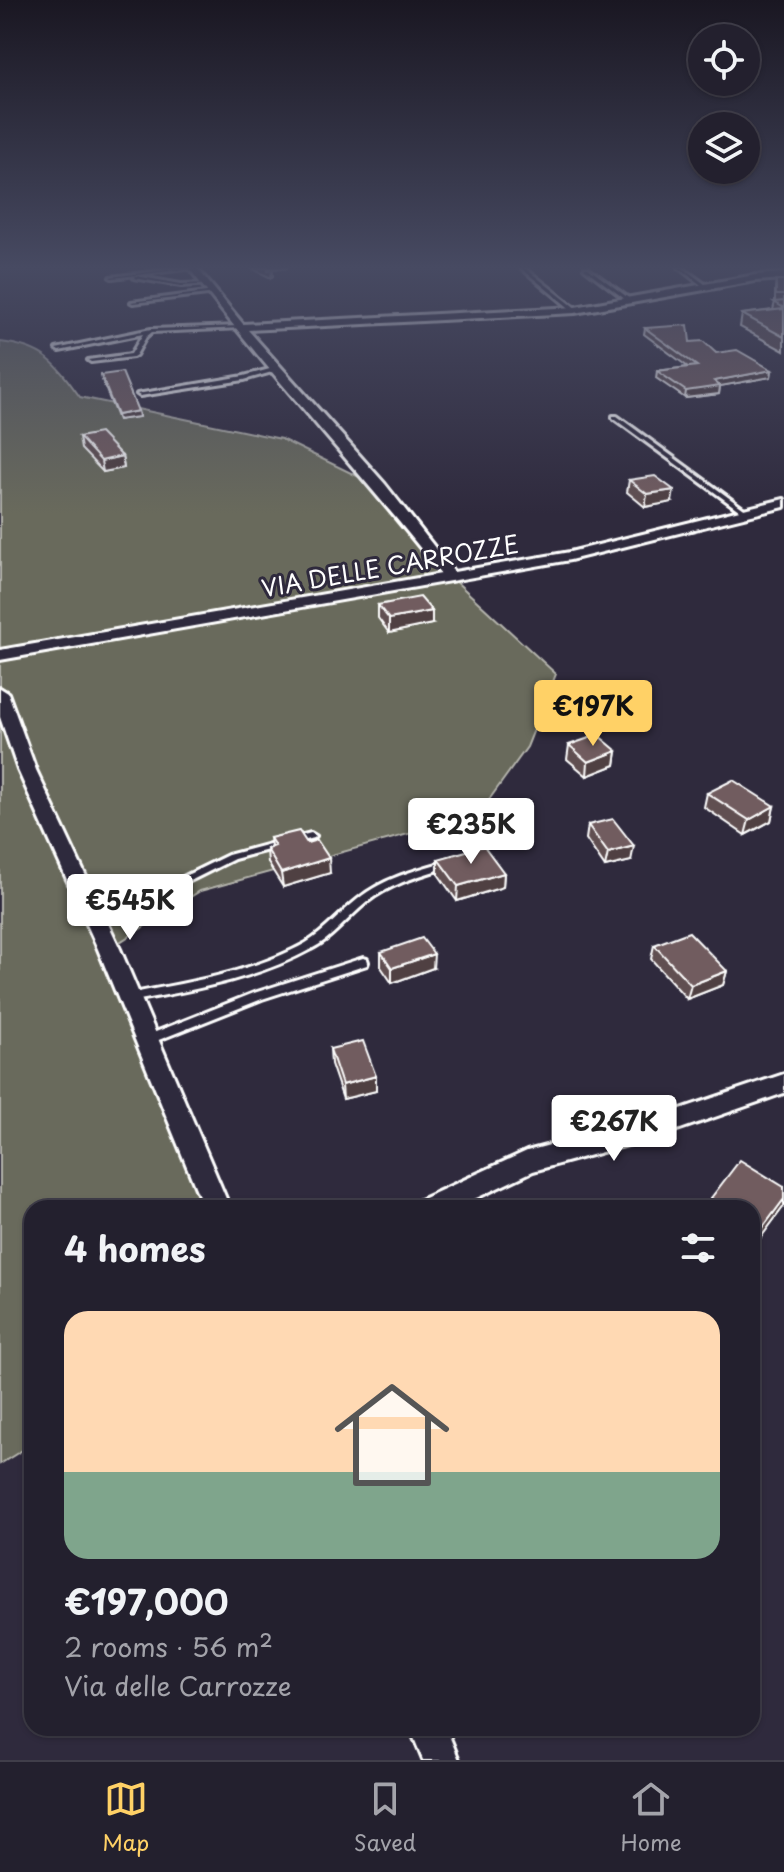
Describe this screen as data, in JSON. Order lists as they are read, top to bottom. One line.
{"streets":{"street":["VIA DELLE CARROZZE"]},"page":{"price":["€197K","€235K","€545K","€267K"],"heading":"4 homes","list":[{"name":"€197,000","note":"2 rooms · 56 m² · Via delle Carrozze"}],"tabs":["Map","Saved","Home"]}}
